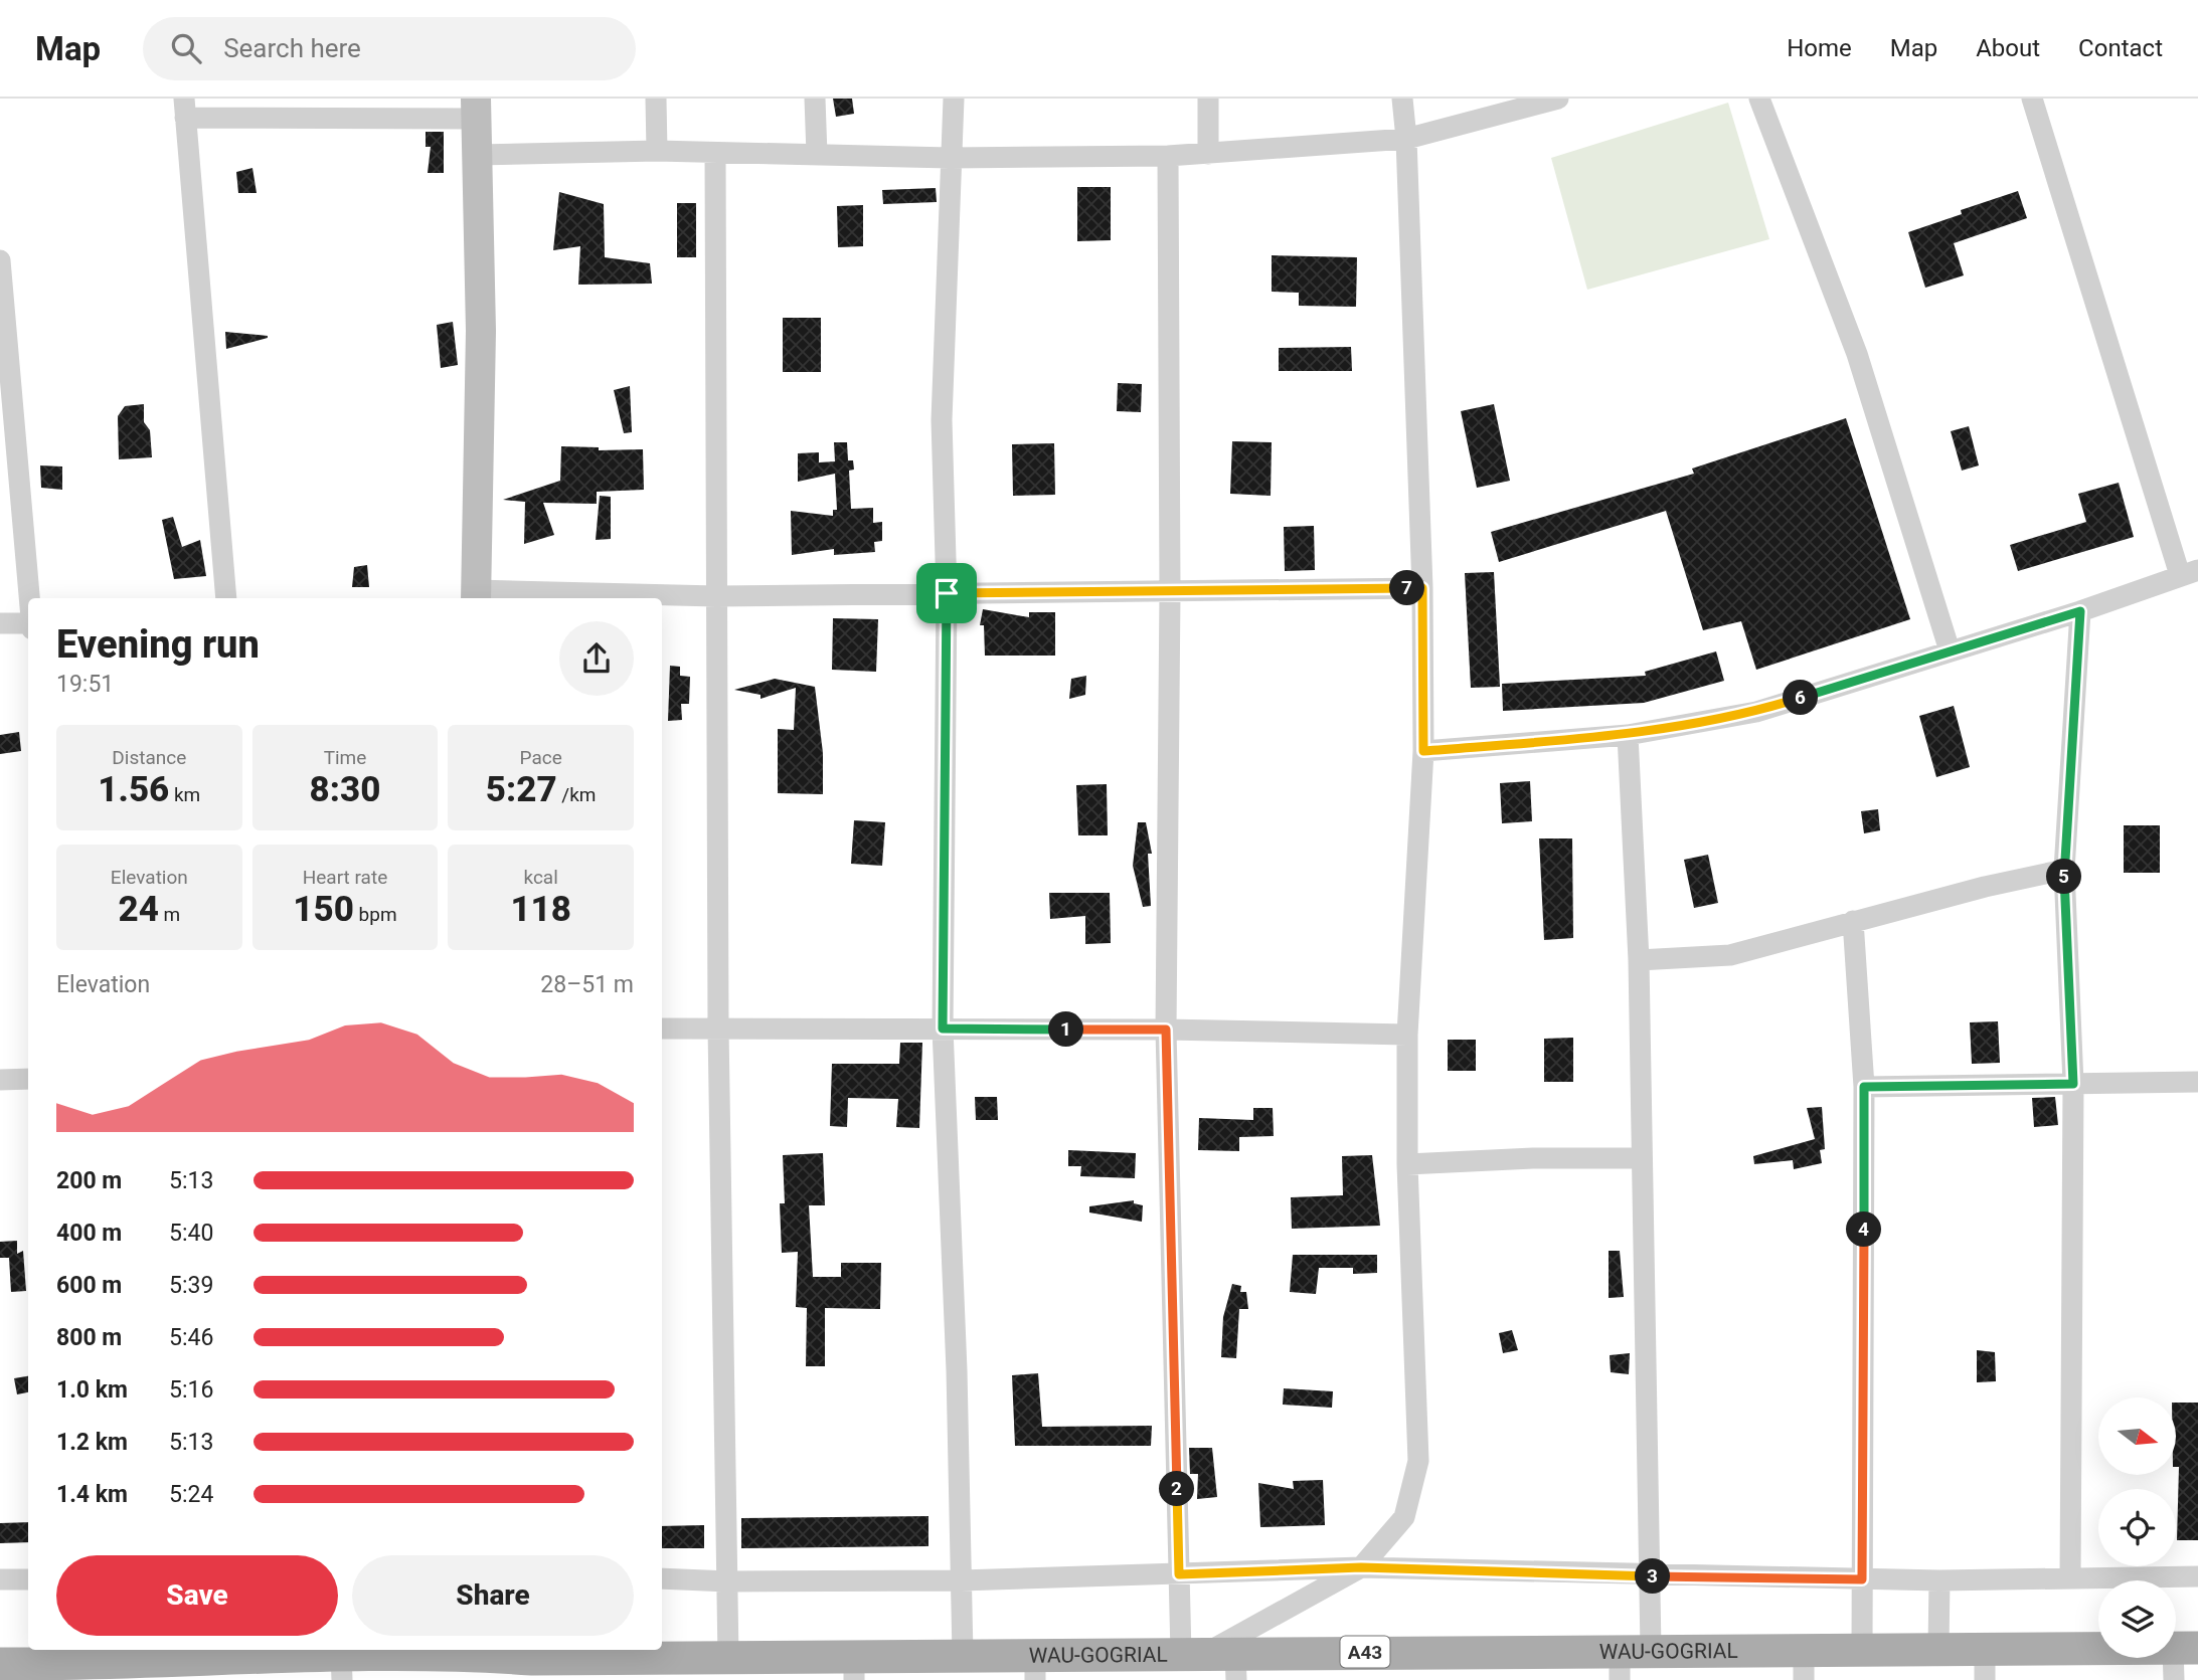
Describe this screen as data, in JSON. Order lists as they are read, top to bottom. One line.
{"streets":{"main road":["WAU-GOGRIAL","A43"]},"north":"right","page":{"header":"Map","search":"Search here","nav":["Home","Map","About","Contact"],"pins":["7","6","5","1","4","2","3"],"heading":["Evening run","19:51"],"stats":[["Distance","1.56 km"],["Time","8:30"],["Pace","5:27 /km"],["Elevation","24 m"],["Heart rate","150 bpm"],["kcal","118"]],"chart":["Elevation","28–51 m"],"list":[{"name":"200 m","note":"5:13"},{"name":"400 m","note":"5:40"},{"name":"600 m","note":"5:39"},{"name":"800 m","note":"5:46"},{"name":"1.0 km","note":"5:16"},{"name":"1.2 km","note":"5:13"},{"name":"1.4 km","note":"5:24"}],"buttons":["Save","Share"]}}
